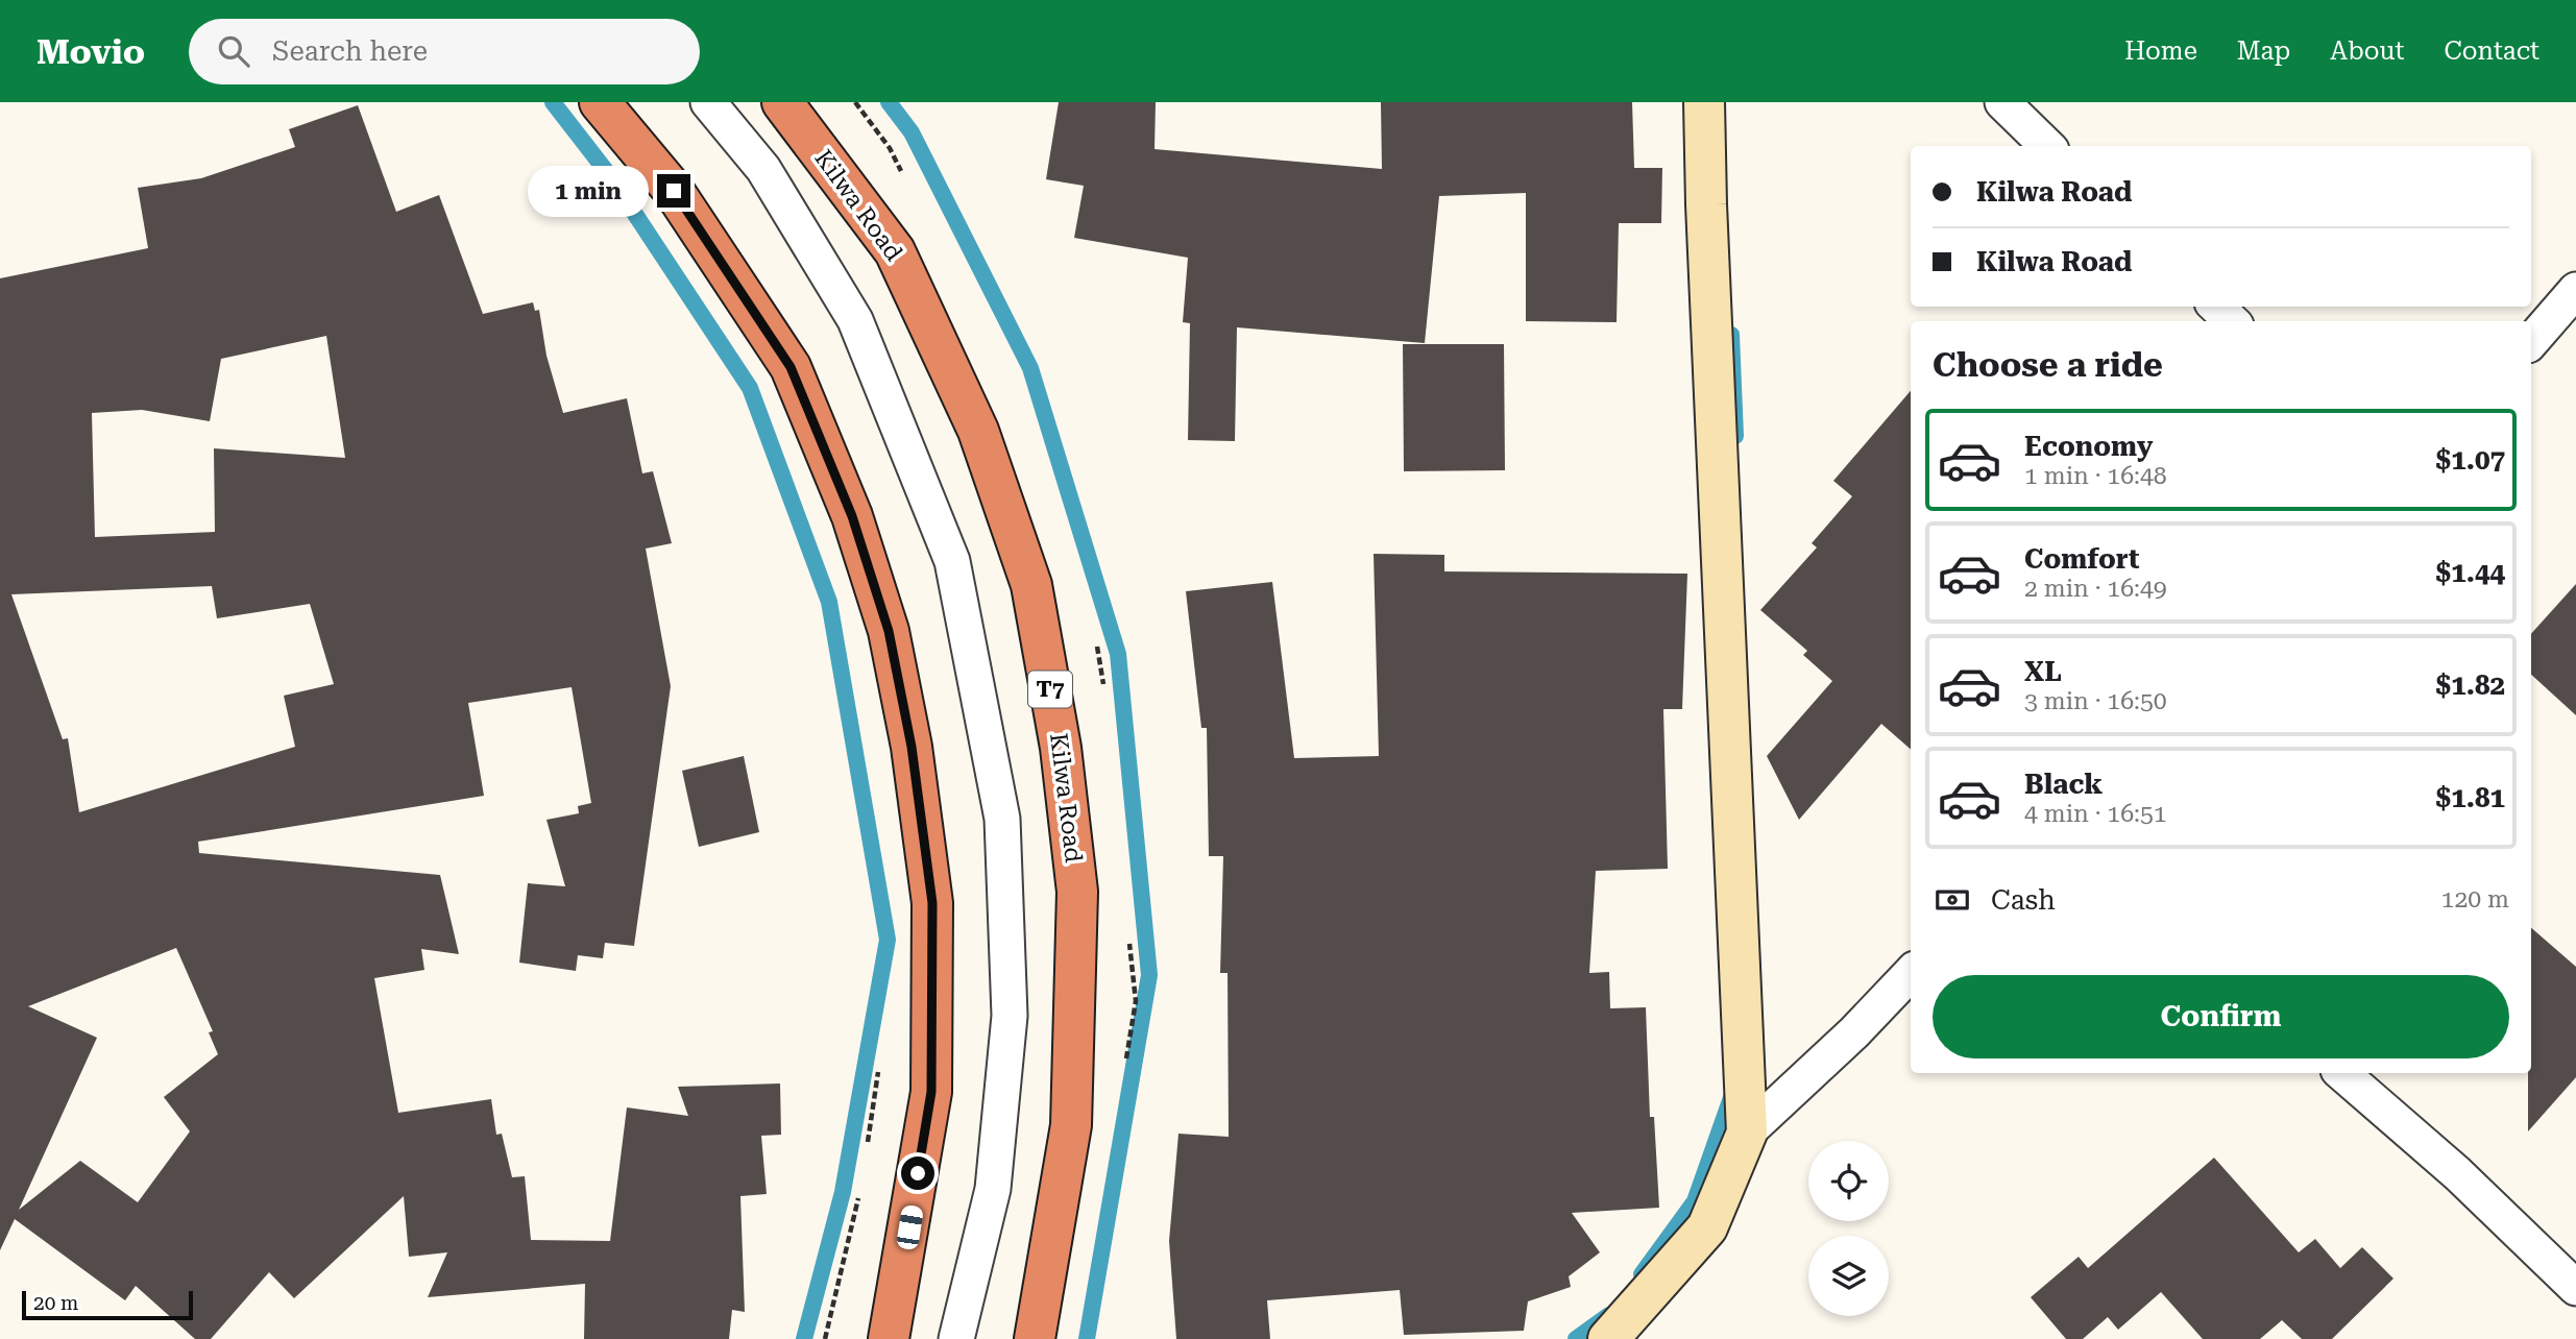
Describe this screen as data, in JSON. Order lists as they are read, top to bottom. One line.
{"streets":{"highway":["Kilwa Road","T7"]},"scale_bar":"20 m","page":{"header":"Movio","search":"Search here","nav":["Home","Map","About","Contact"],"banner":["Kilwa Road","Kilwa Road"],"bubble":"1 min","heading":"Choose a ride","list":[{"name":"Economy","note":"1 min · 16:48","value":"$1.07"},{"name":"Comfort","note":"2 min · 16:49","value":"$1.44"},{"name":"XL","note":"3 min · 16:50","value":"$1.82"},{"name":"Black","note":"4 min · 16:51","value":"$1.81"}],"pay":["Cash","120 m"],"buttons":"Confirm","scale":"20 m"}}
